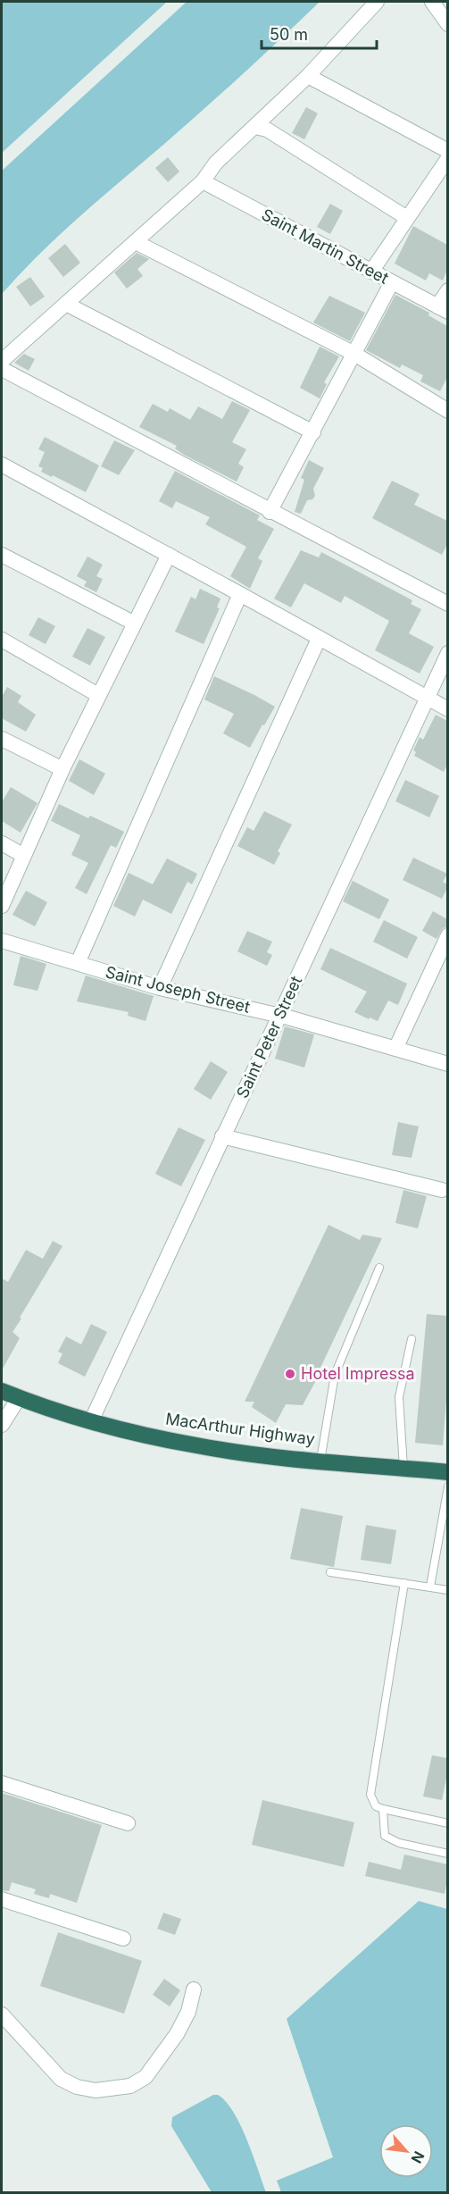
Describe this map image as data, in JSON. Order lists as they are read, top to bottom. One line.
{"streets":{"highway":["MacArthur Highway"],"street":["Saint Martin Street","Saint Joseph Street","Saint Peter Street"]},"crossings":[["Saint Joseph Street","Saint Peter Street"],["Saint Peter Street","MacArthur Highway"]],"places":["Hotel Impressa"],"scale_bar":"50 m","north":"bottom right"}
